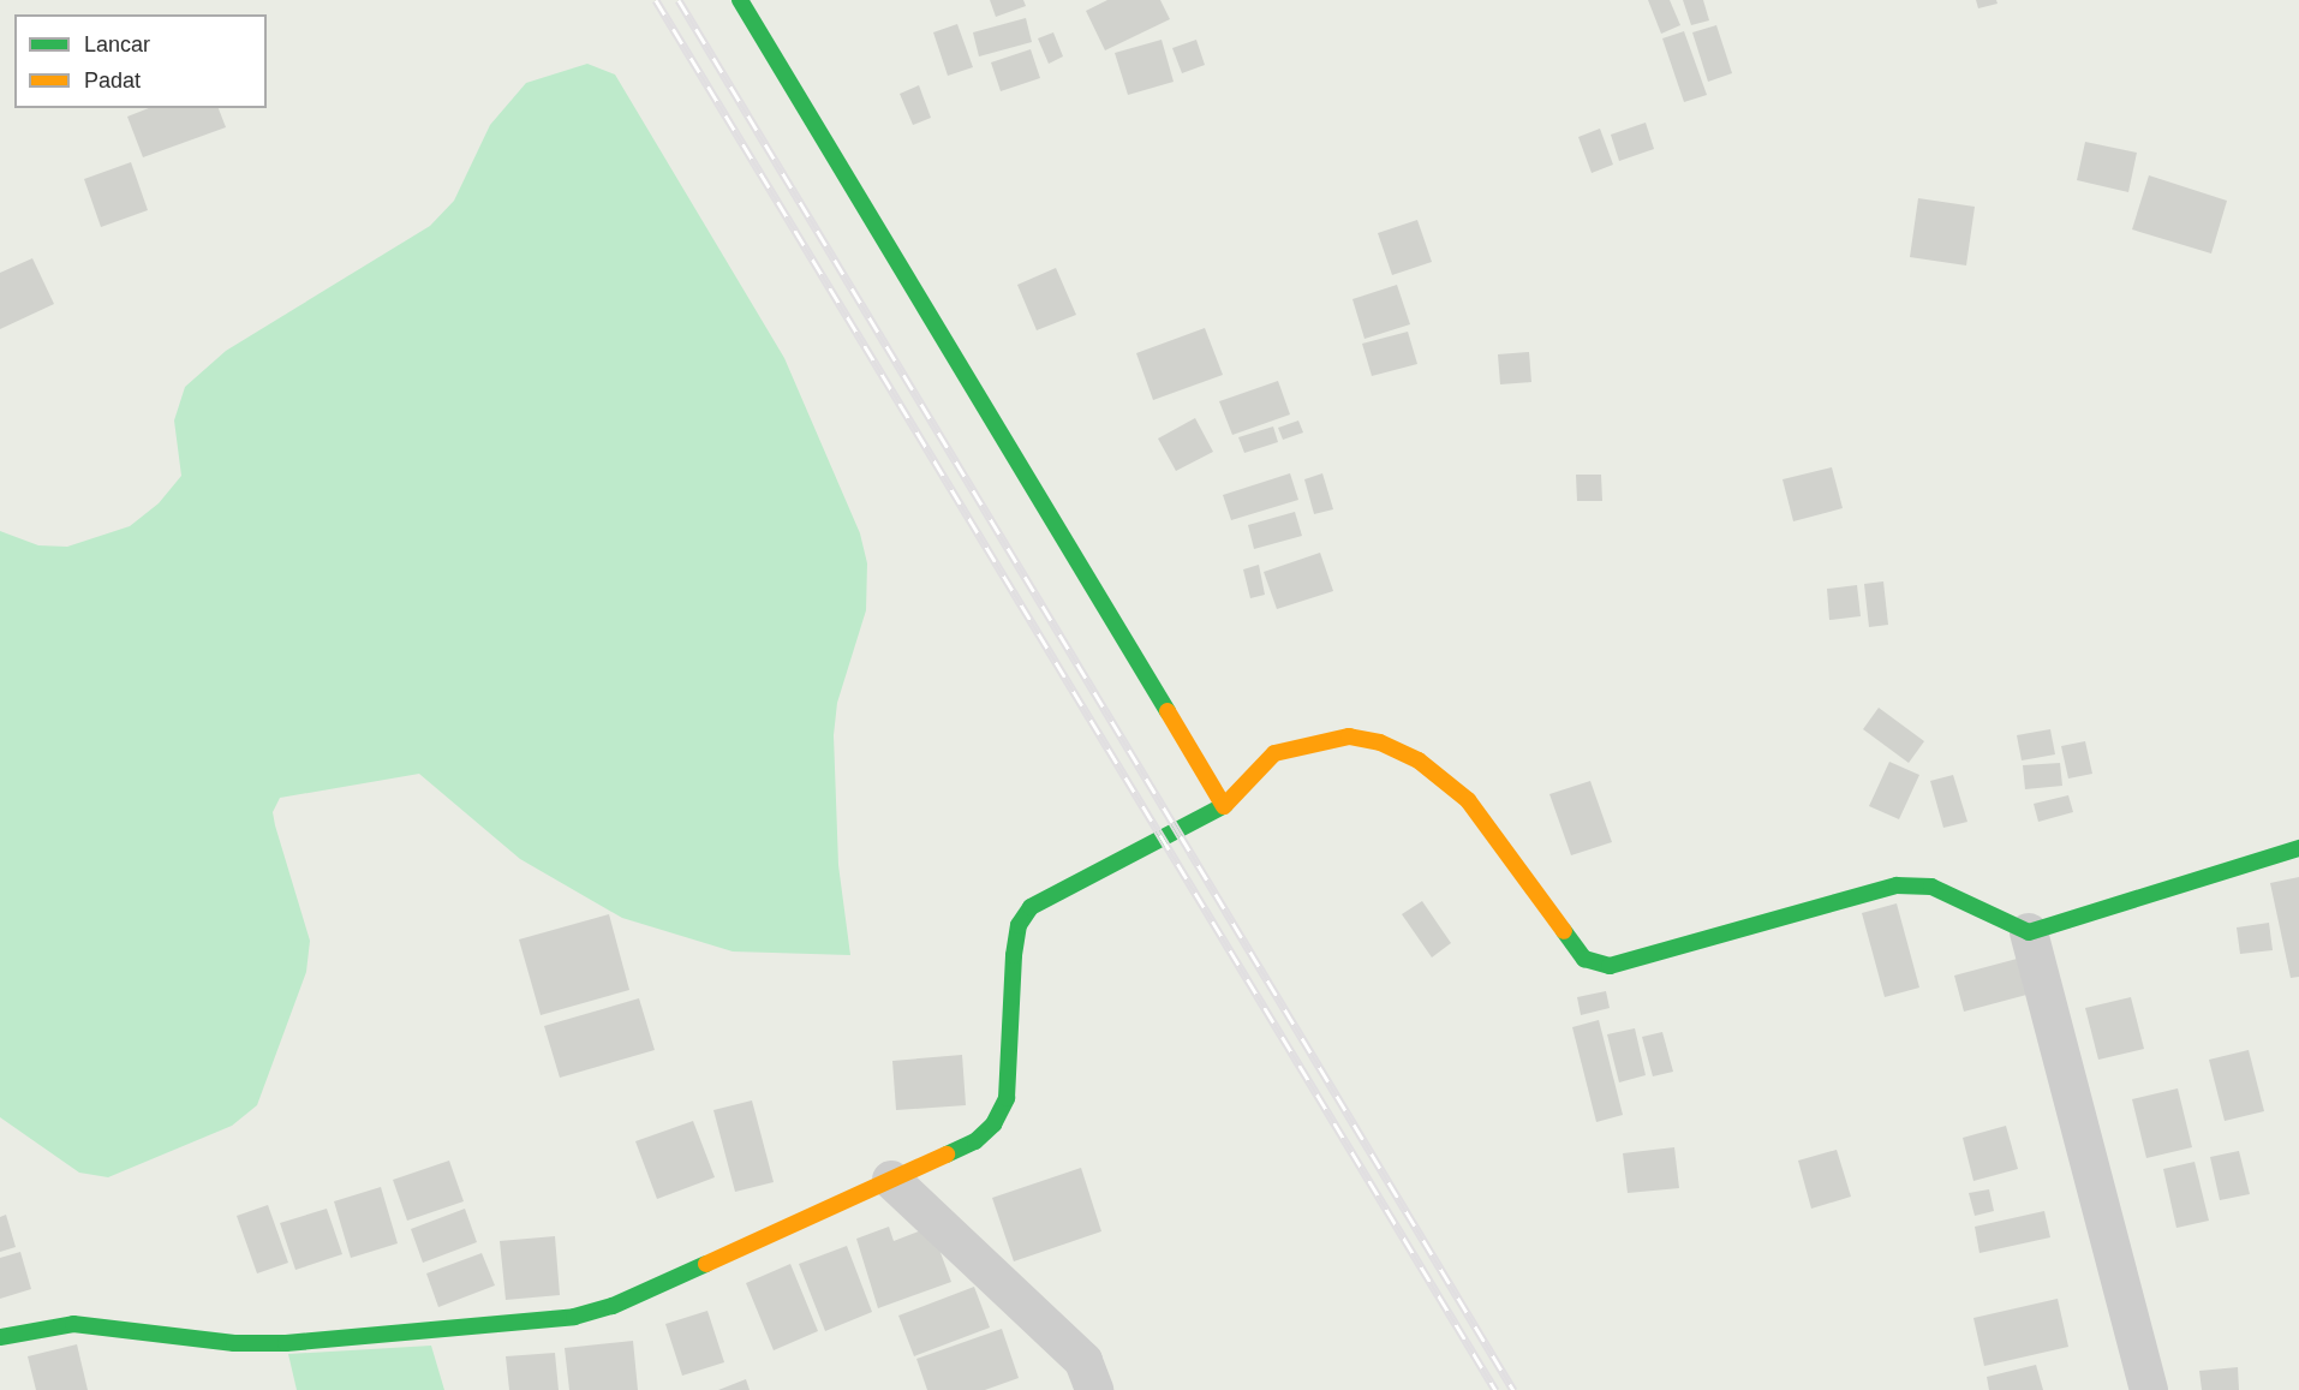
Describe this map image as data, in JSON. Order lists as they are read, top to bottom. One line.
{"legend":["Lancar","Padat"]}
